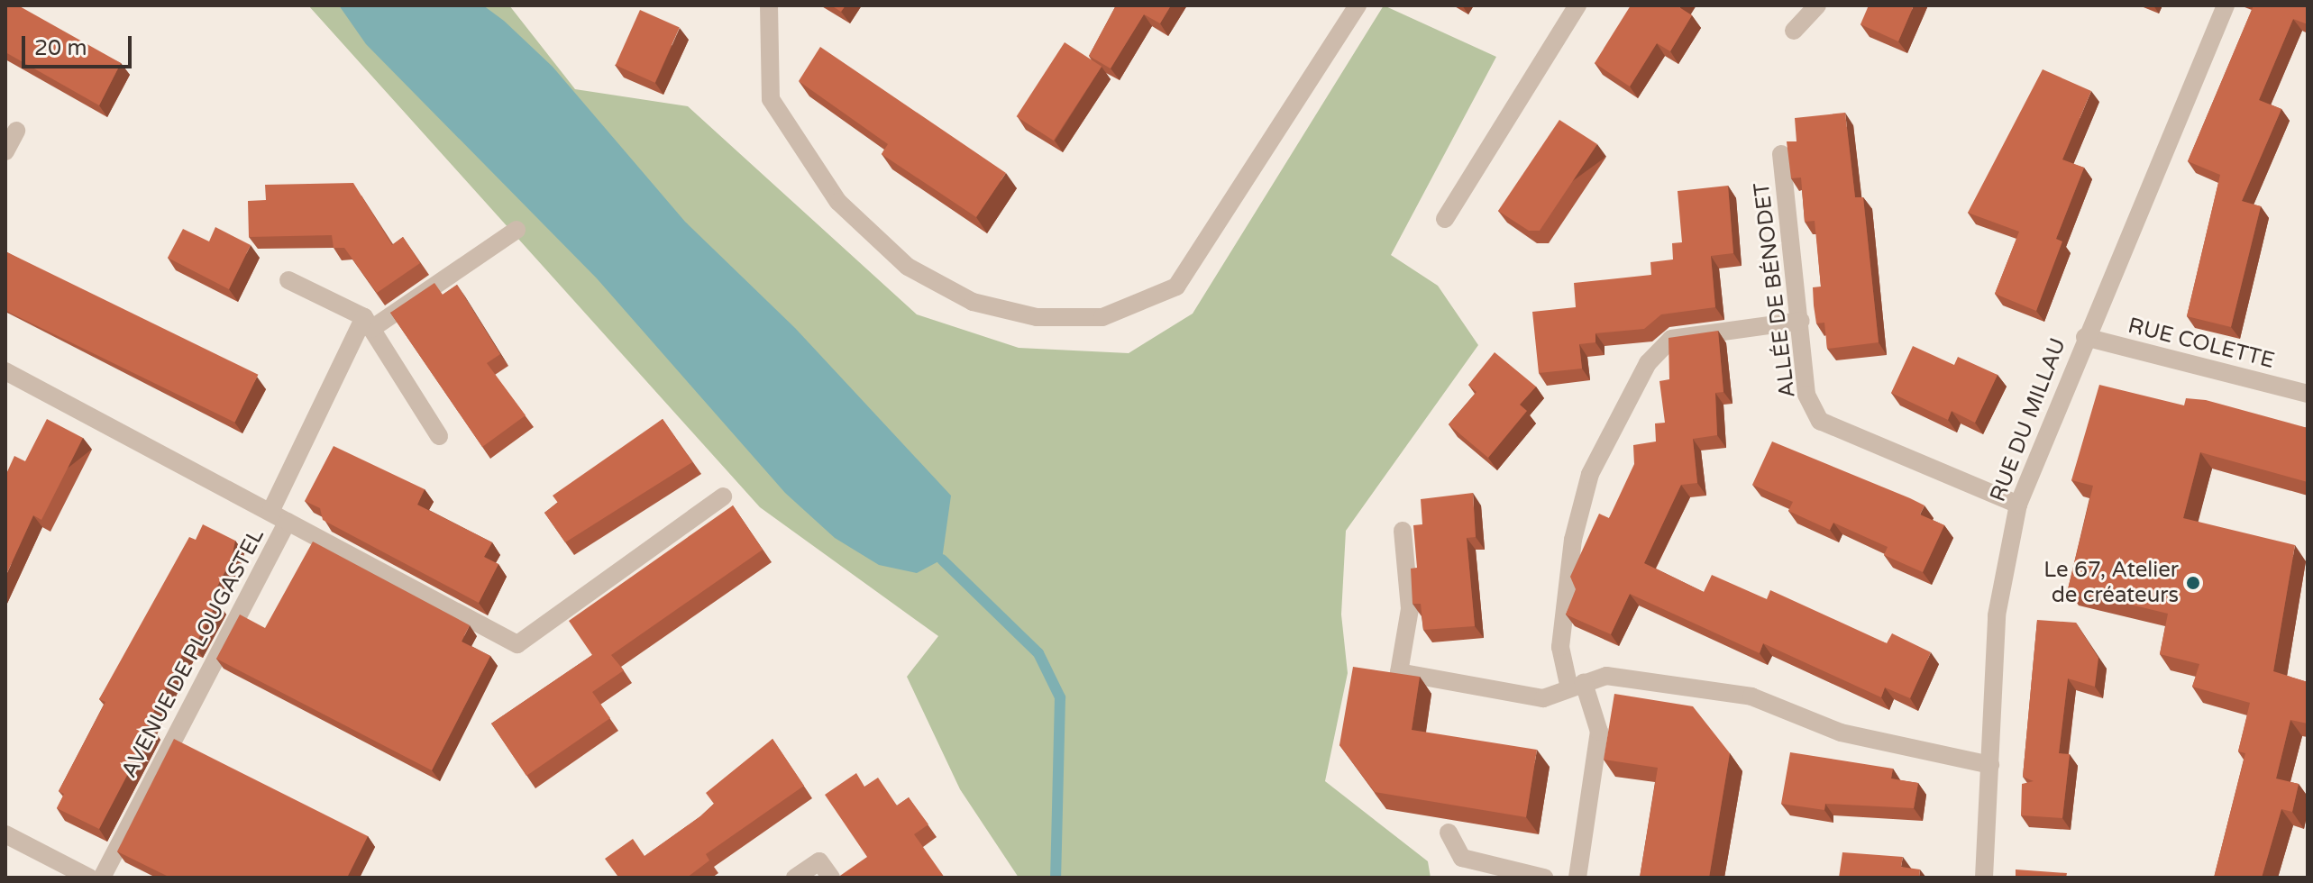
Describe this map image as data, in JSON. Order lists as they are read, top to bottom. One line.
{"streets":{"street":["ALLÉE DE BÉNODET","RUE COLETTE","RUE DU MILLAU","AVENUE DE PLOUGASTEL"]},"crossings":[["ALLÉE DE BÉNODET","RUE DU MILLAU"],["RUE COLETTE","RUE DU MILLAU"]],"places":["Le 67, Atelier de créateurs"],"scale_bar":"20 m"}
